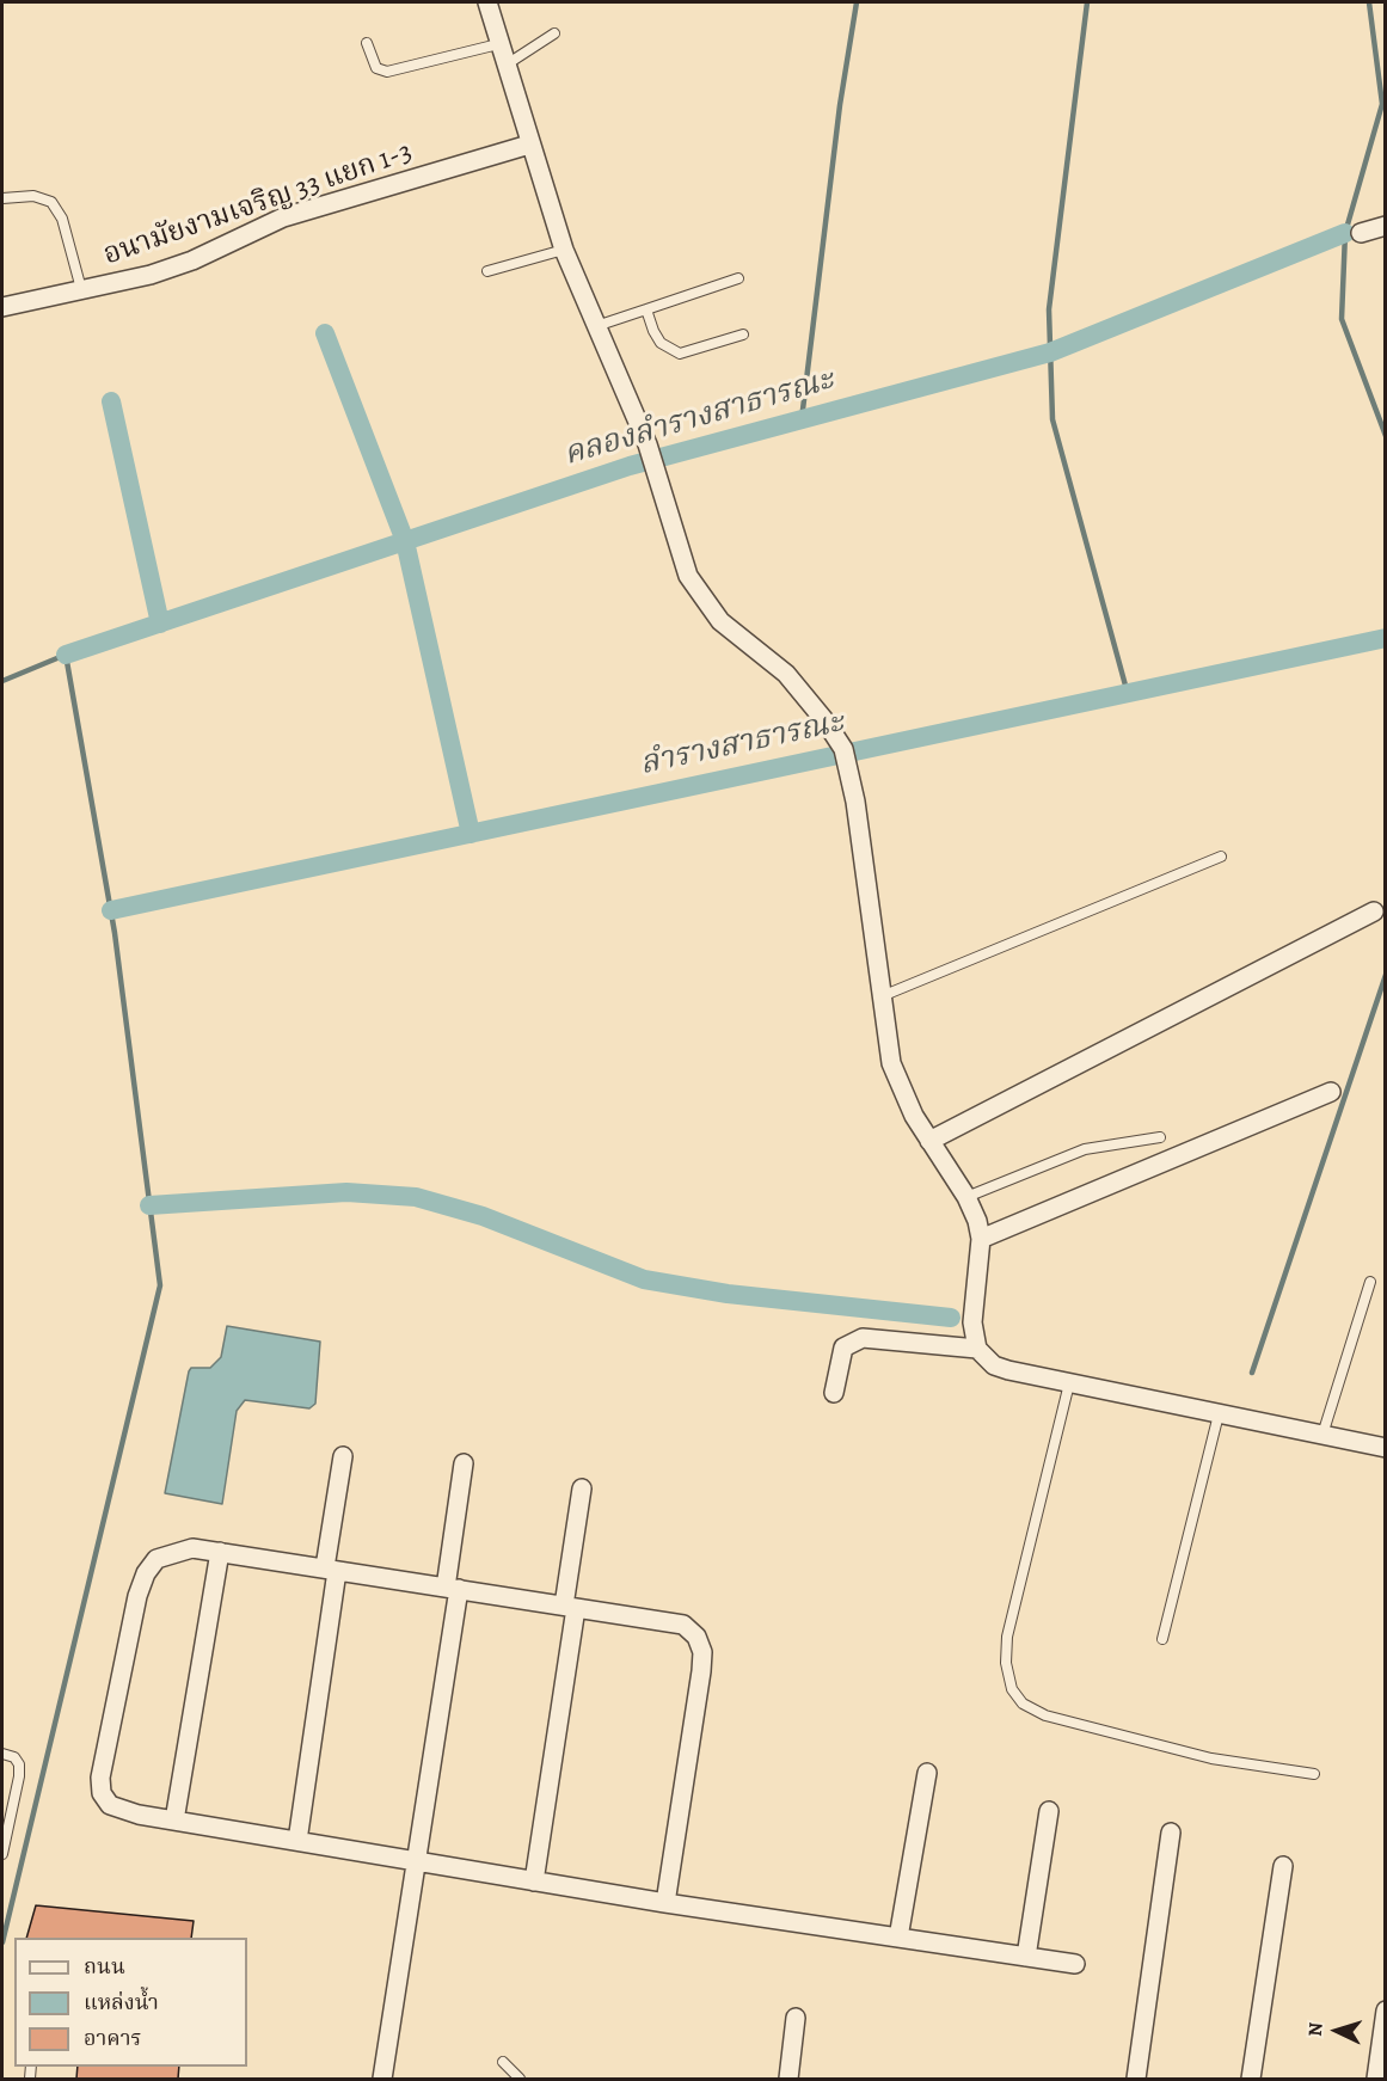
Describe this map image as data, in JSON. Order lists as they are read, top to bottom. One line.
{"streets":{"street":["อนามัยงามเจริญ 33 แยก 1-3"]},"water":["คลองลำรางสาธารณะ","ลำรางสาธารณะ"],"legend":["ถนน","แหล่งน้ำ","อาคาร"],"north":"left"}
